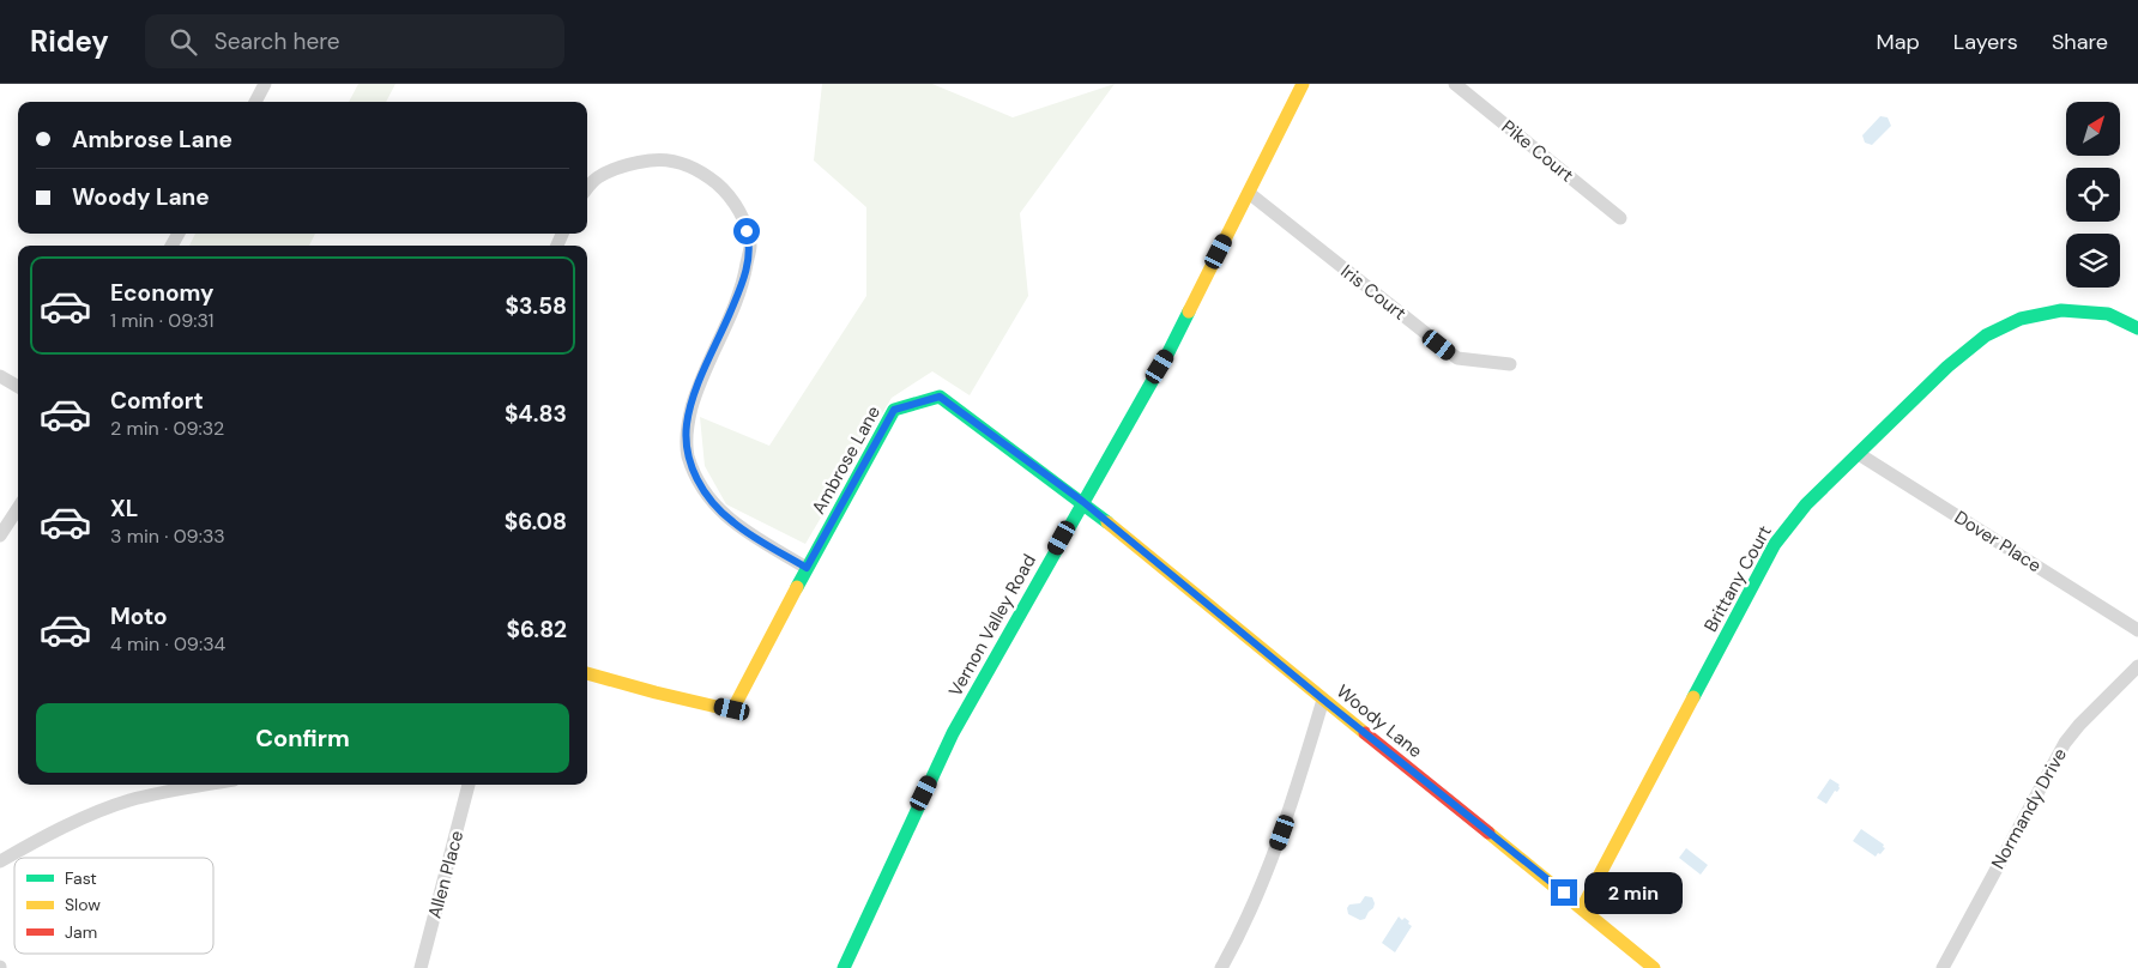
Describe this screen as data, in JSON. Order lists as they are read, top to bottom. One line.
{"streets":{"street":["Pike Court","Iris Court","Ambrose Lane","Dover Place","Brittany Court","Vernon Valley Road","Woody Lane","Normandy Drive","Allen Place"]},"crossings":[["Iris Court","Vernon Valley Road"],["Ambrose Lane","Vernon Valley Road"],["Ambrose Lane","Woody Lane"],["Dover Place","Brittany Court"],["Brittany Court","Woody Lane"],["Vernon Valley Road","Woody Lane"]],"legend":["Fast","Slow","Jam"],"north":"top right","page":{"header":"Ridey","search":"Search here","nav":["Map","Layers","Share"],"banner":["Ambrose Lane","Woody Lane"],"list":[{"name":"Economy","note":"1 min · 09:31","value":"$3.58"},{"name":"Comfort","note":"2 min · 09:32","value":"$4.83"},{"name":"XL","note":"3 min · 09:33","value":"$6.08"},{"name":"Moto","note":"4 min · 09:34","value":"$6.82"}],"buttons":"Confirm","bubble":"2 min"}}
